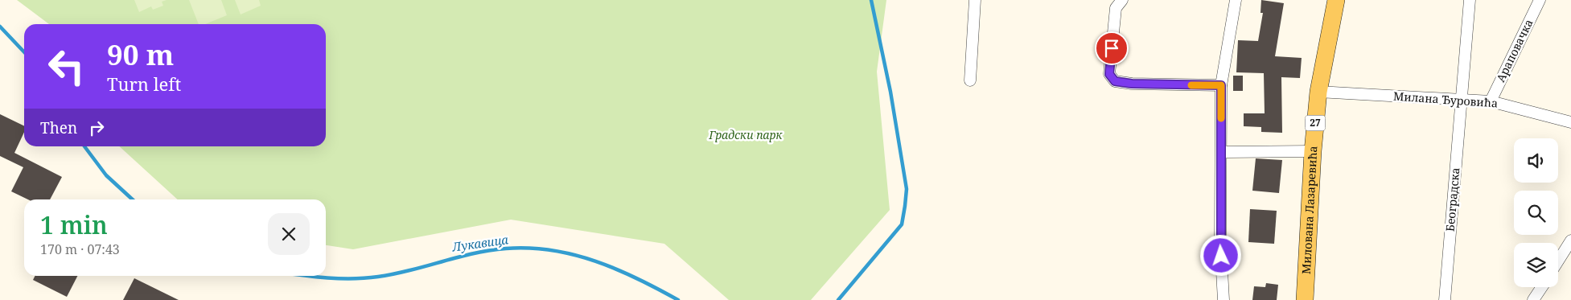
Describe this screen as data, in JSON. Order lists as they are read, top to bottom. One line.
{"streets":{"main road":["27","Милована Лазаревића"],"street":["Араповачка","Милана Ђуровића","Београдска"]},"crossings":[["Араповачка","Милана Ђуровића"],["Милана Ђуровића","Београдска"],["Милана Ђуровића","Милована Лазаревића"]],"water":["Лукавица"],"parks":["Градски парк"],"page":{"turn":["90 m","Turn left"],"then":"Then","heading":["1 min","170 m · 07:43"]}}
